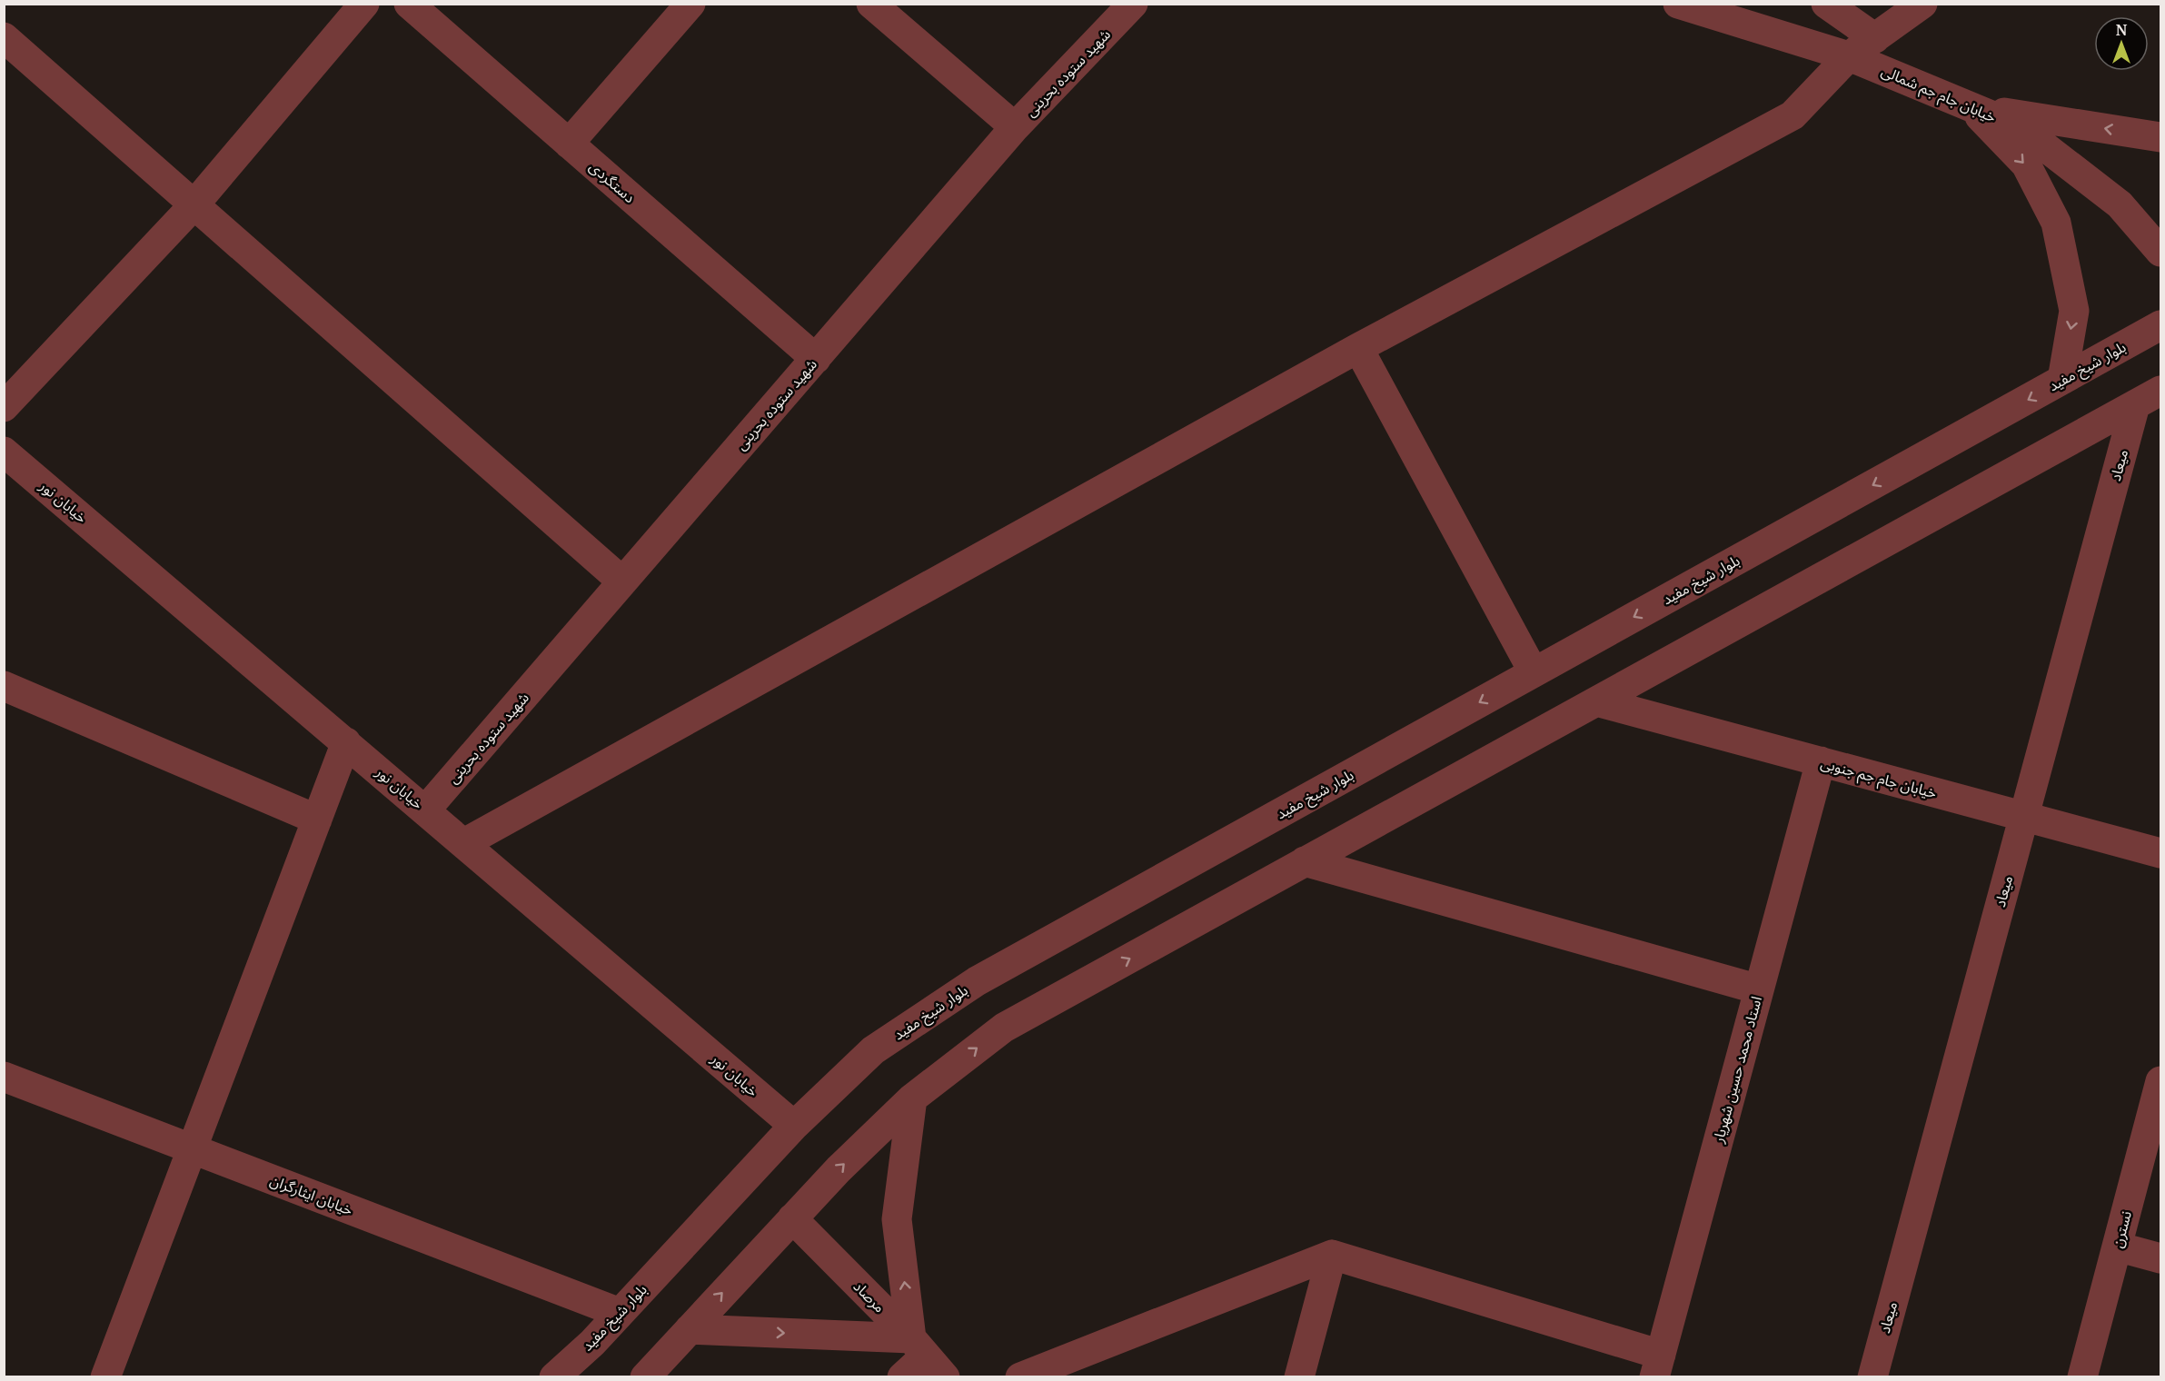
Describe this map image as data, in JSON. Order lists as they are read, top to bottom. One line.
{"streets":{"street":["شهید ستوده بحرینی","خیابان جام جم شمالی","دستگردی","بلوار شیخ مفید","میعاد","خیابان نور","خیابان جام جم جنوبی","استاد محمد حسین شهریار","خیابان ایثارگران","نسترن","مرصاد"]},"crossings":[["شهید ستوده بحرینی","دستگردی"],["شهید ستوده بحرینی","خیابان نور"],["بلوار شیخ مفید","خیابان نور"],["بلوار شیخ مفید","خیابان ایثارگران"],["میعاد","خیابان جام جم جنوبی"],["خیابان جام جم جنوبی","استاد محمد حسین شهریار"]],"north":"top"}
